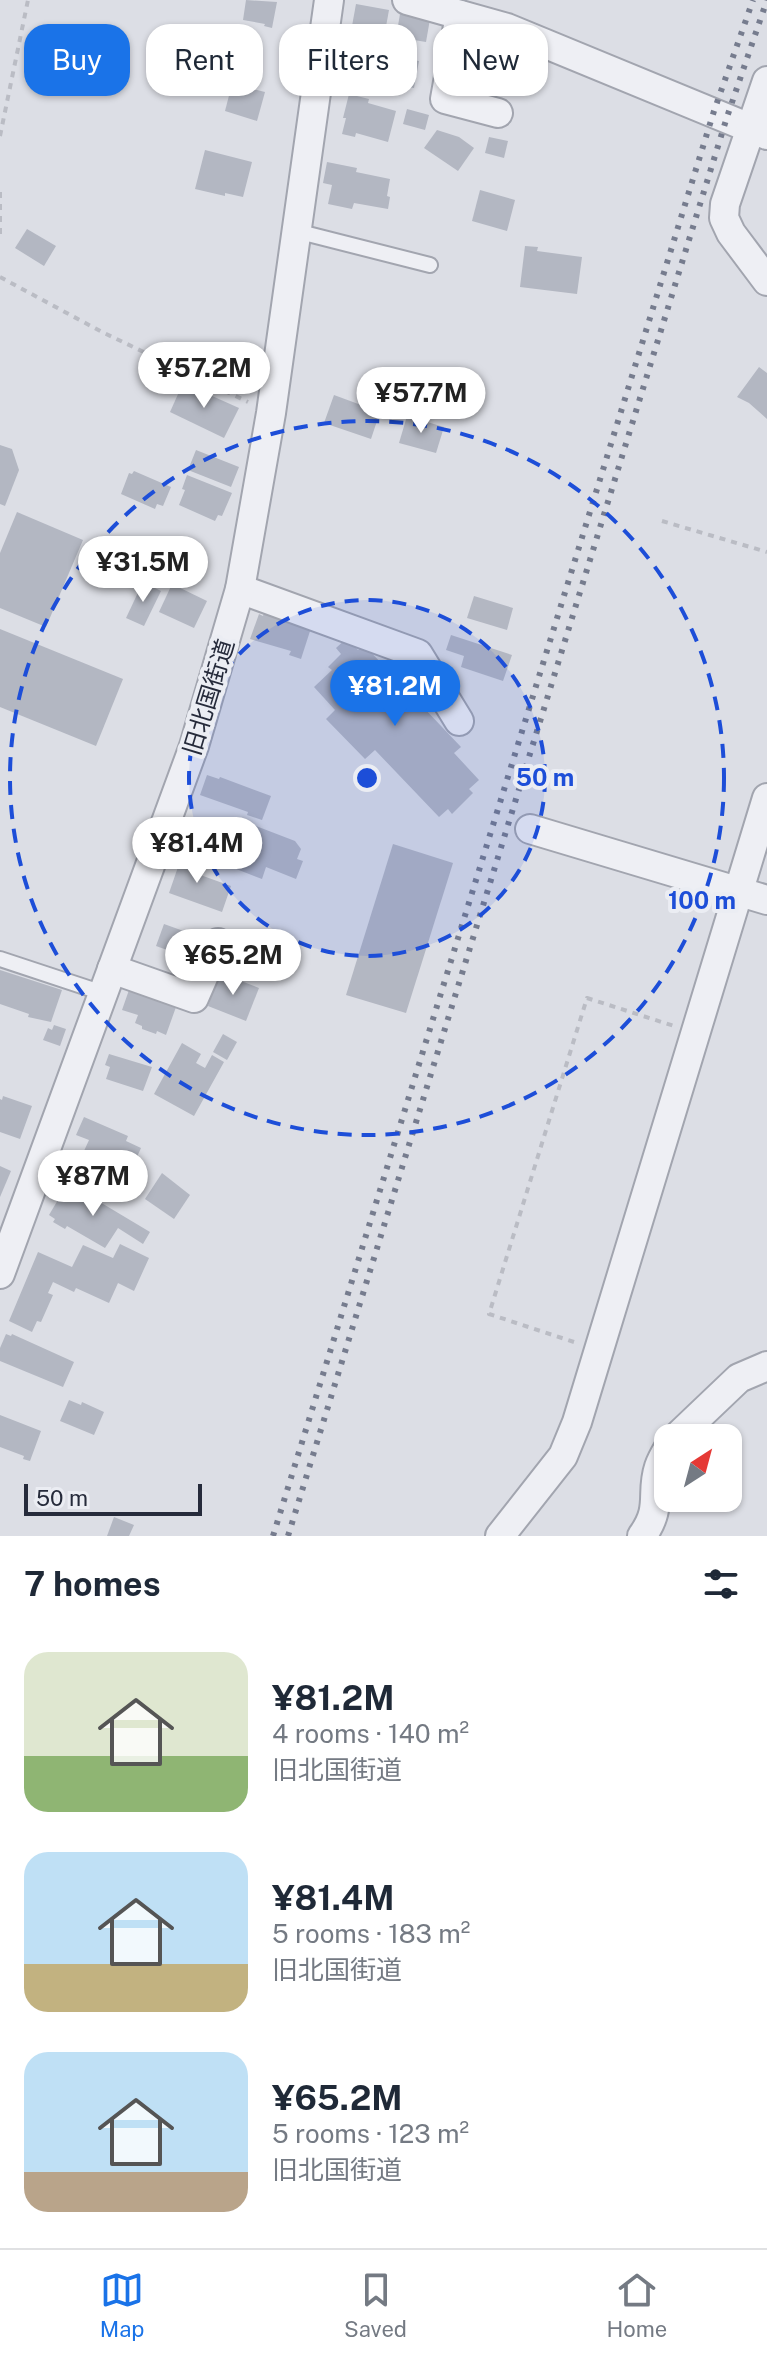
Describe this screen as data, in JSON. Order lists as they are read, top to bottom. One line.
{"streets":{"street":["旧北国街道"]},"scale_bar":"50 m","north":"top right","page":{"chip":["Buy","Rent","Filters","New"],"price":["¥57.2M","¥57.7M","¥31.5M","¥81.2M","¥81.4M","¥65.2M","¥87M"],"scale":"50 m","heading":"7 homes","list":[{"name":"¥81.2M","note":"4 rooms · 140 m² · 旧北国街道"},{"name":"¥81.4M","note":"5 rooms · 183 m² · 旧北国街道"},{"name":"¥65.2M","note":"5 rooms · 123 m² · 旧北国街道"}],"tabs":["Map","Saved","Home"]},"rings":["50 m","100 m"]}
